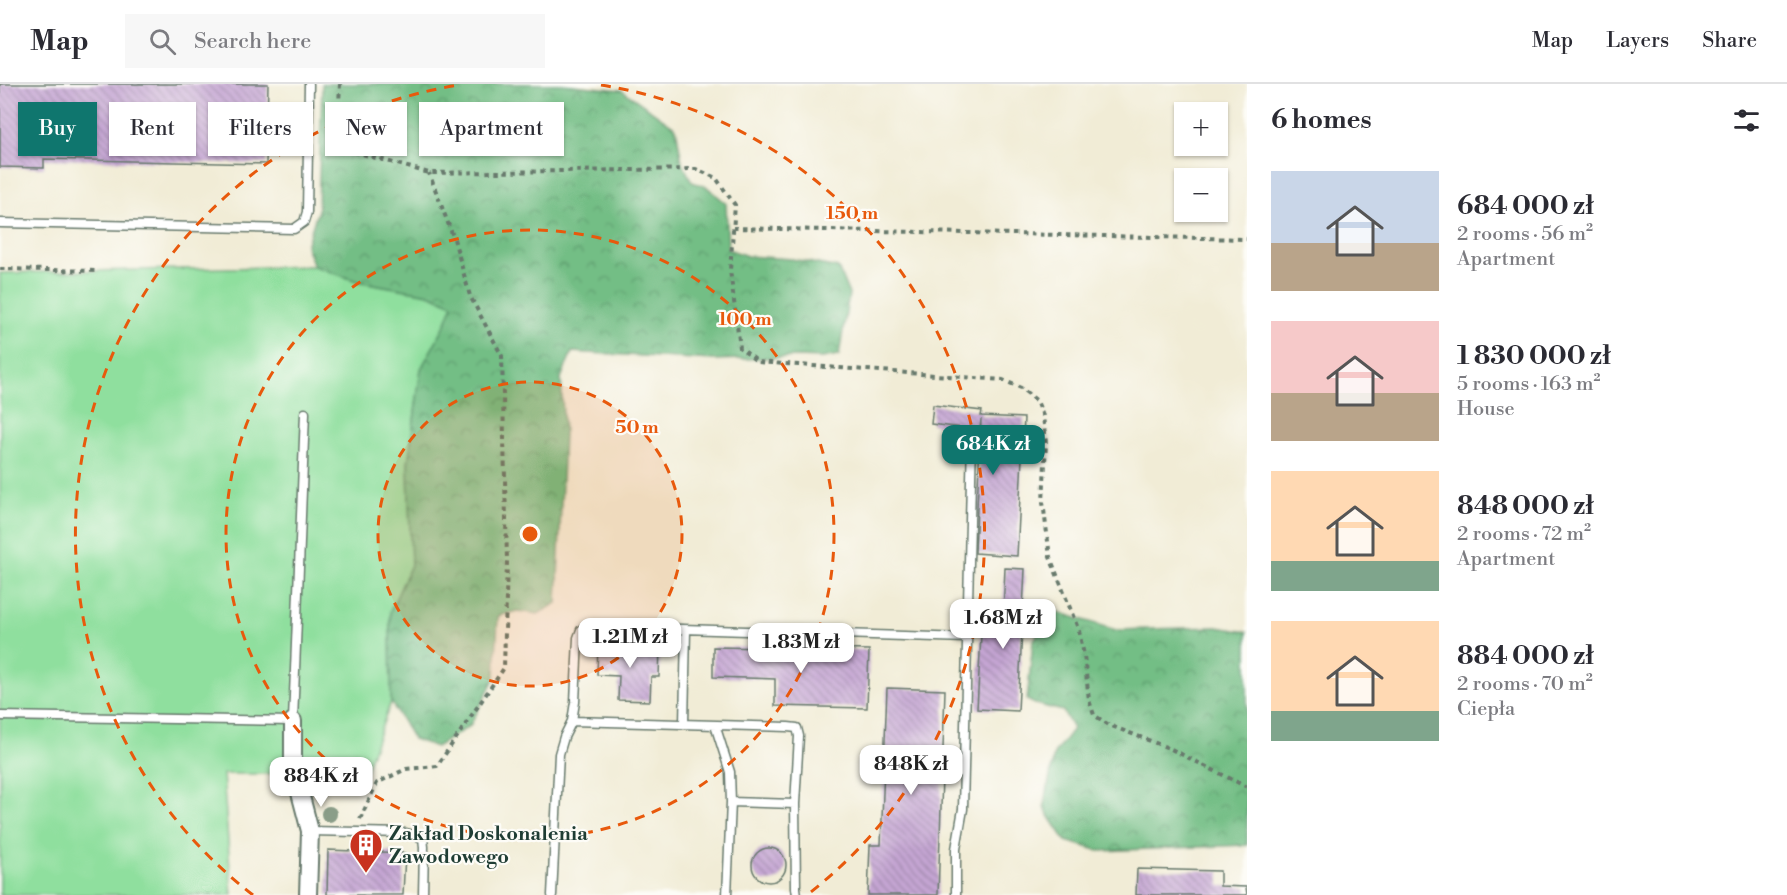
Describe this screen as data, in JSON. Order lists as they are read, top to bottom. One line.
{"places":{"building":["Zakład Doskonalenia Zawodowego"]},"page":{"header":"Map","search":"Search here","nav":["Map","Layers","Share"],"heading":"6 homes","map_buttons":["+","−"],"chip":["Buy","Rent","Filters","New","Apartment"],"list":[{"name":"684 000 zł","note":"2 rooms · 56 m² · Apartment"},{"name":"1 830 000 zł","note":"5 rooms · 163 m² · House"},{"name":"848 000 zł","note":"2 rooms · 72 m² · Apartment"},{"name":"884 000 zł","note":"2 rooms · 70 m² · Ciepła"}],"price":["684K zł","1.68M zł","1.21M zł","1.83M zł","848K zł","884K zł"]},"rings":["150 m","100 m","50 m"]}
